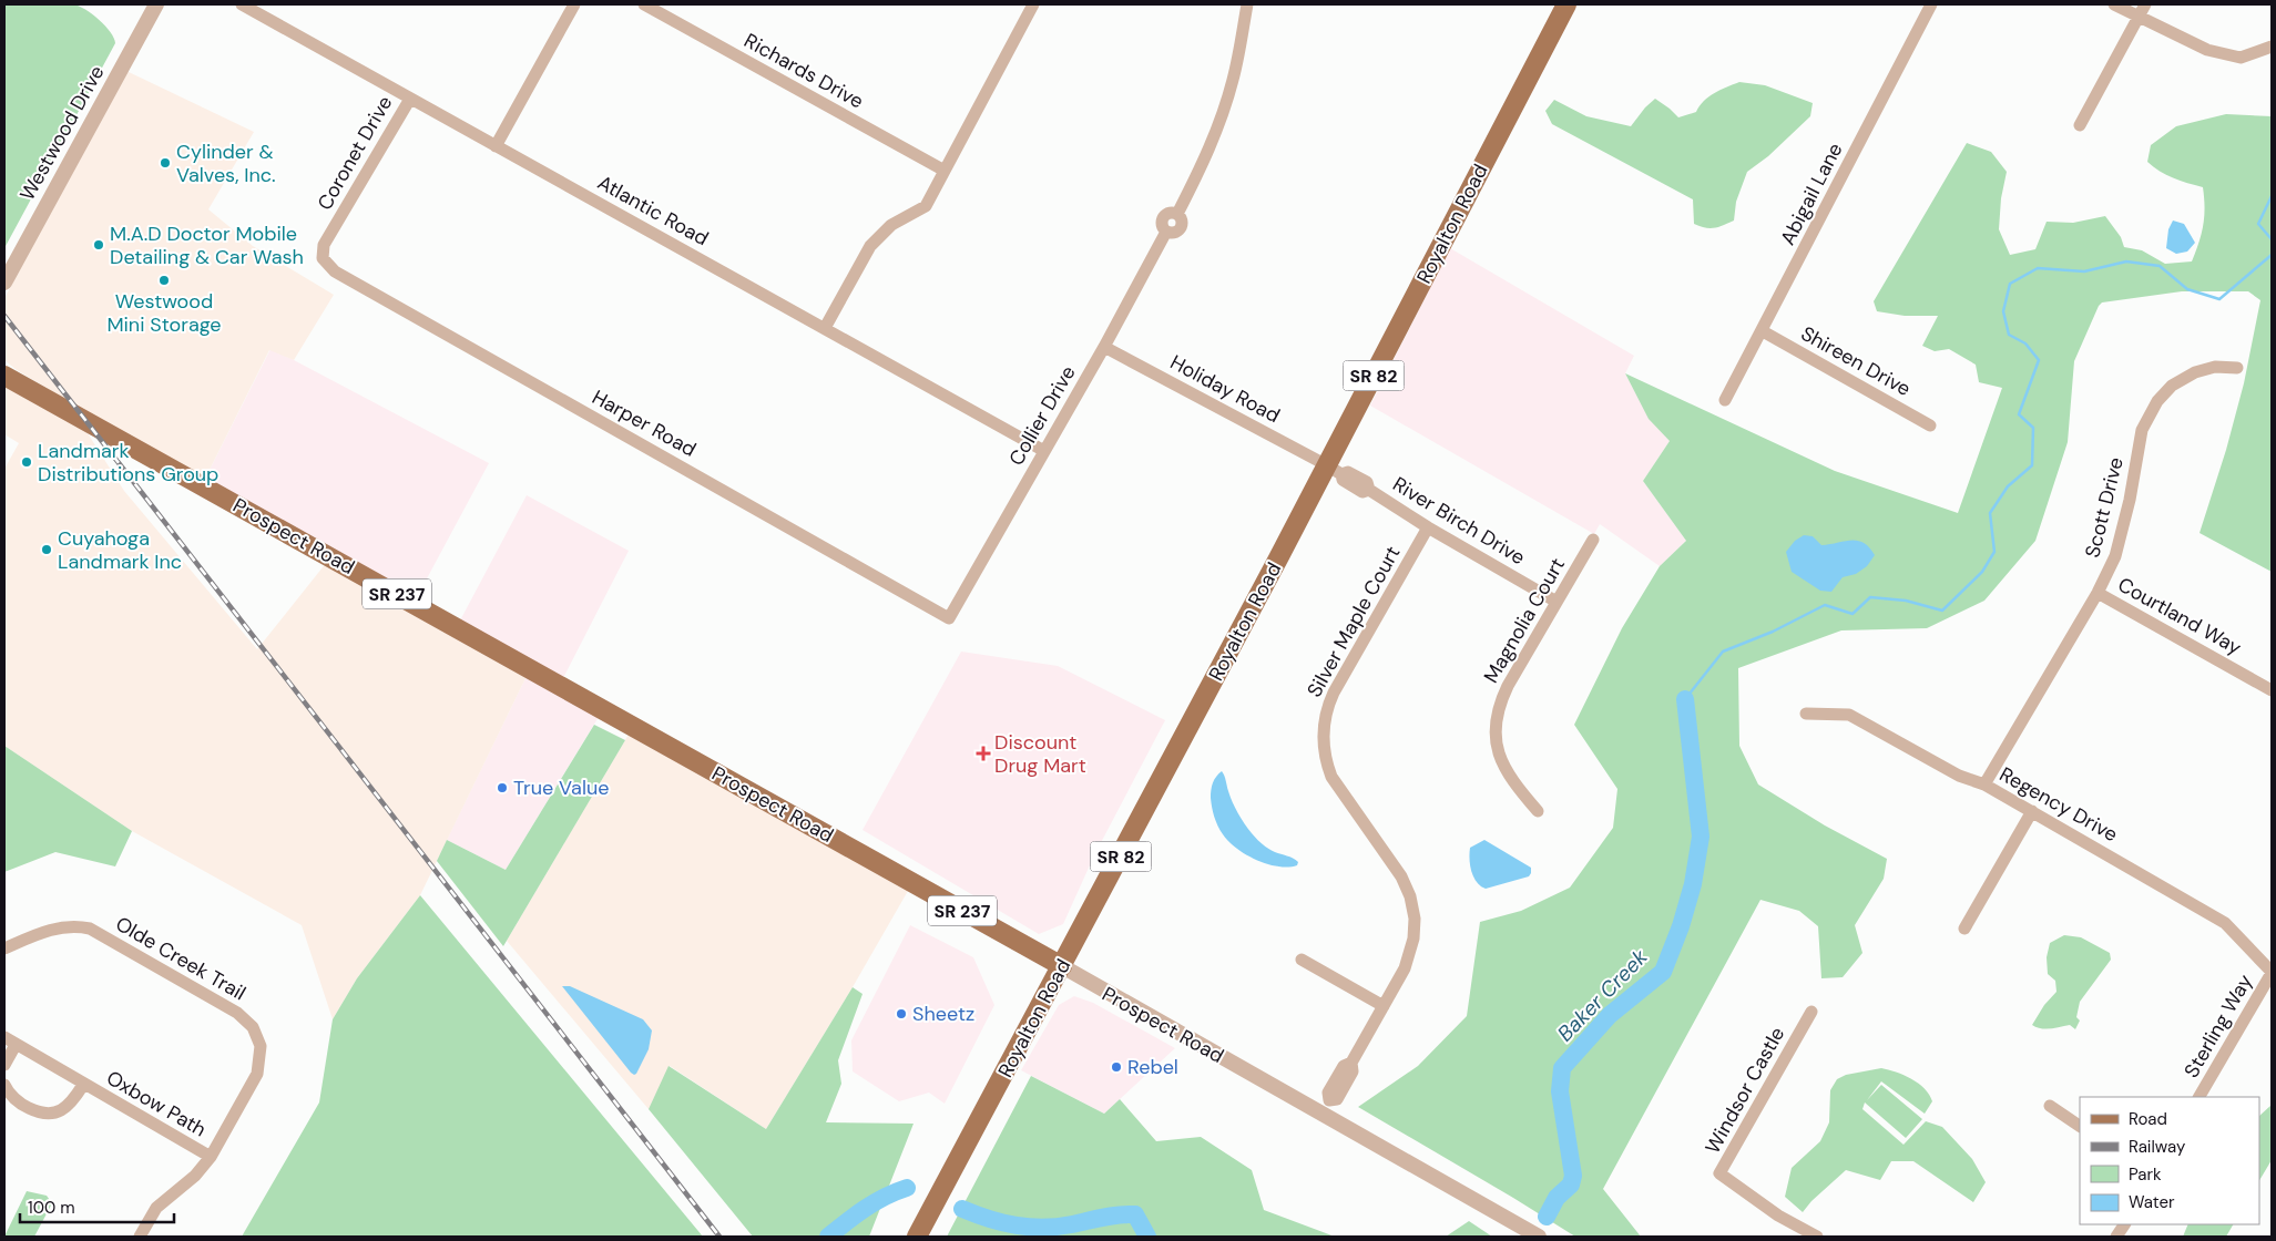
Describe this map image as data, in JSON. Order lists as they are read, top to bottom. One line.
{"streets":{"main road":["Royalton Road","SR 82","Prospect Road","SR 237"],"street":["Richards Drive","Westwood Drive","Coronet Drive","Abigail Lane","Atlantic Road","Shireen Drive","Holiday Road","Collier Drive","Harper Road","Scott Drive","River Birch Drive","Courtland Way","Magnolia Court","Silver Maple Court","Regency Drive","Olde Creek Trail","Sterling Way","Windsor Castle","Oxbow Path"]},"crossings":[["Coronet Drive","Atlantic Road"],["Coronet Drive","Harper Road"],["Abigail Lane","Shireen Drive"],["Atlantic Road","Collier Drive"],["Royalton Road","Holiday Road"],["Royalton Road","River Birch Drive"],["Royalton Road","Prospect Road"],["Holiday Road","Collier Drive"],["Holiday Road","River Birch Drive"],["Collier Drive","Harper Road"],["Scott Drive","Courtland Way"],["Scott Drive","Regency Drive"],["River Birch Drive","Magnolia Court"],["River Birch Drive","Silver Maple Court"],["Prospect Road","Silver Maple Court"],["Regency Drive","Sterling Way"],["Olde Creek Trail","Oxbow Path"]],"water":["Baker Creek"],"places":{"other":["Cylinder & Valves, Inc.","M.A.D Doctor Mobile Detailing & Car Wash","Westwood Mini Storage","Landmark Distributions Group","Cuyahoga Landmark Inc","True Value","Sheetz","Rebel"],"health":["Discount Drug Mart"]},"legend":["Road","Railway","Park","Water"],"scale_bar":"100 m"}
